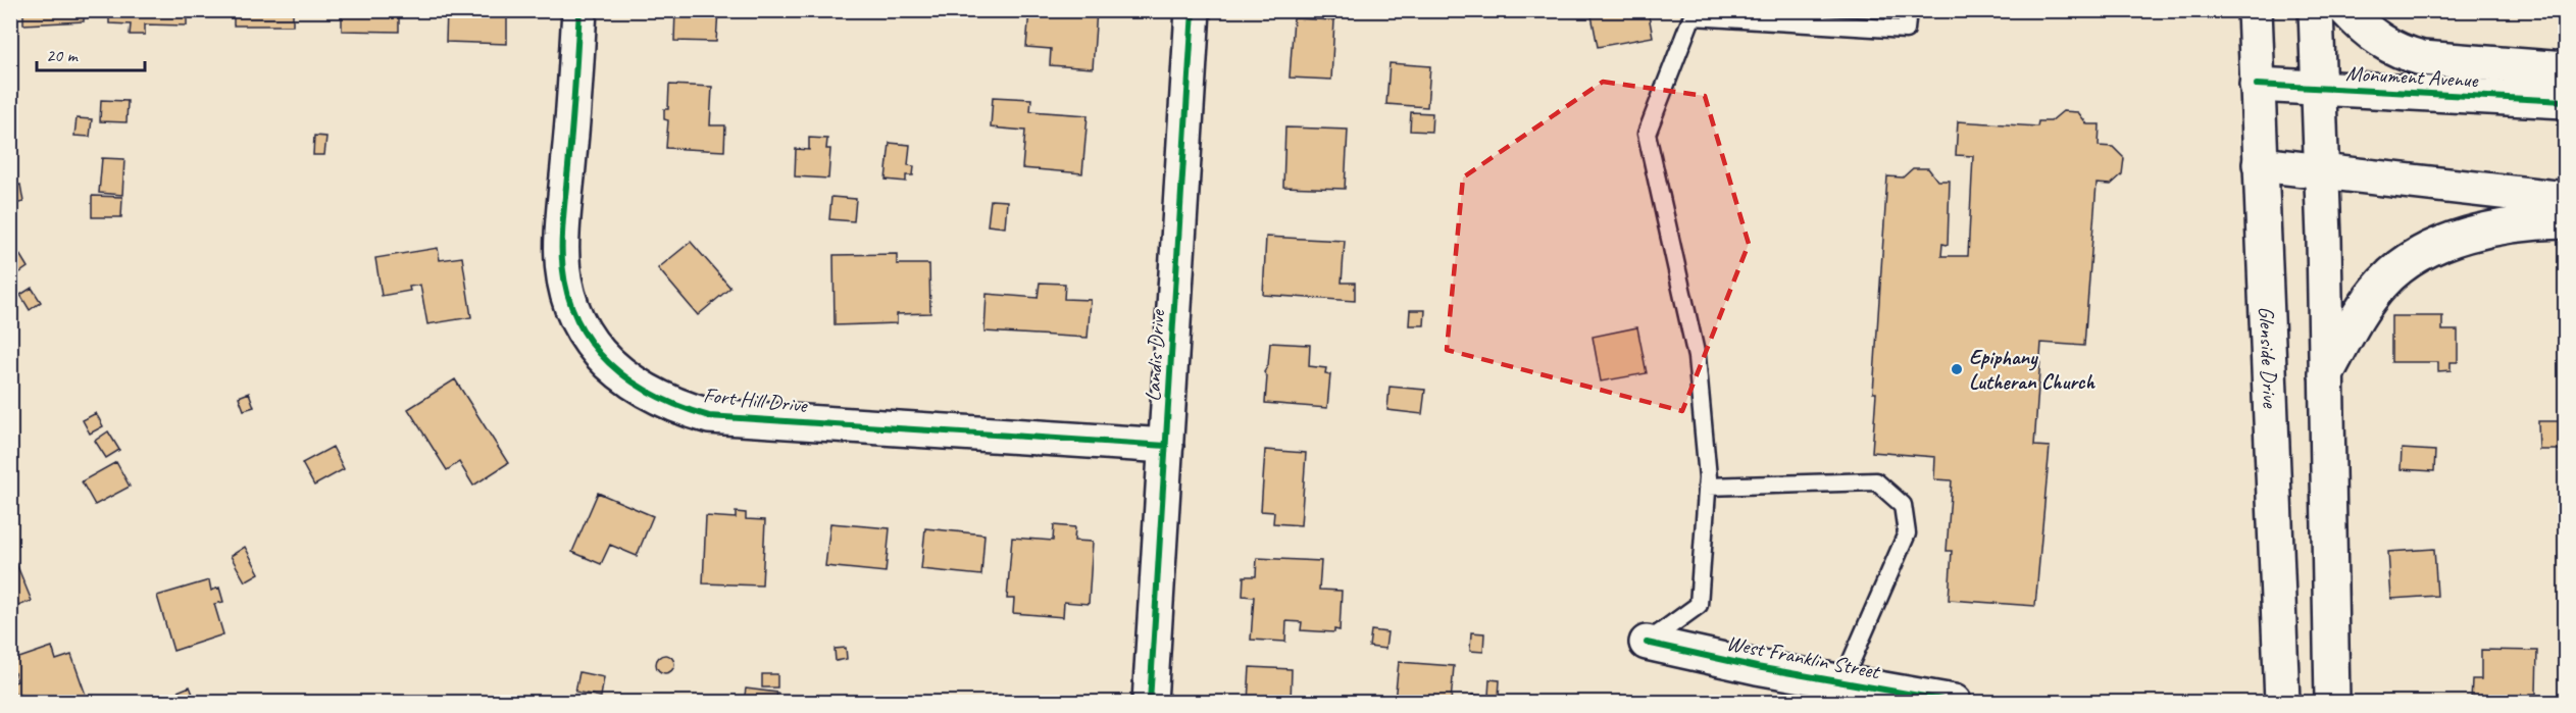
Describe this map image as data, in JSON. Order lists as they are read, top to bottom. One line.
{"streets":{"street":["Monument Avenue","Landis Drive","Glenside Drive","Fort Hill Drive","West Franklin Street"]},"crossings":[["Monument Avenue","Glenside Drive"],["Landis Drive","Fort Hill Drive"]],"places":["Epiphany Lutheran Church"],"scale_bar":"20 m"}
